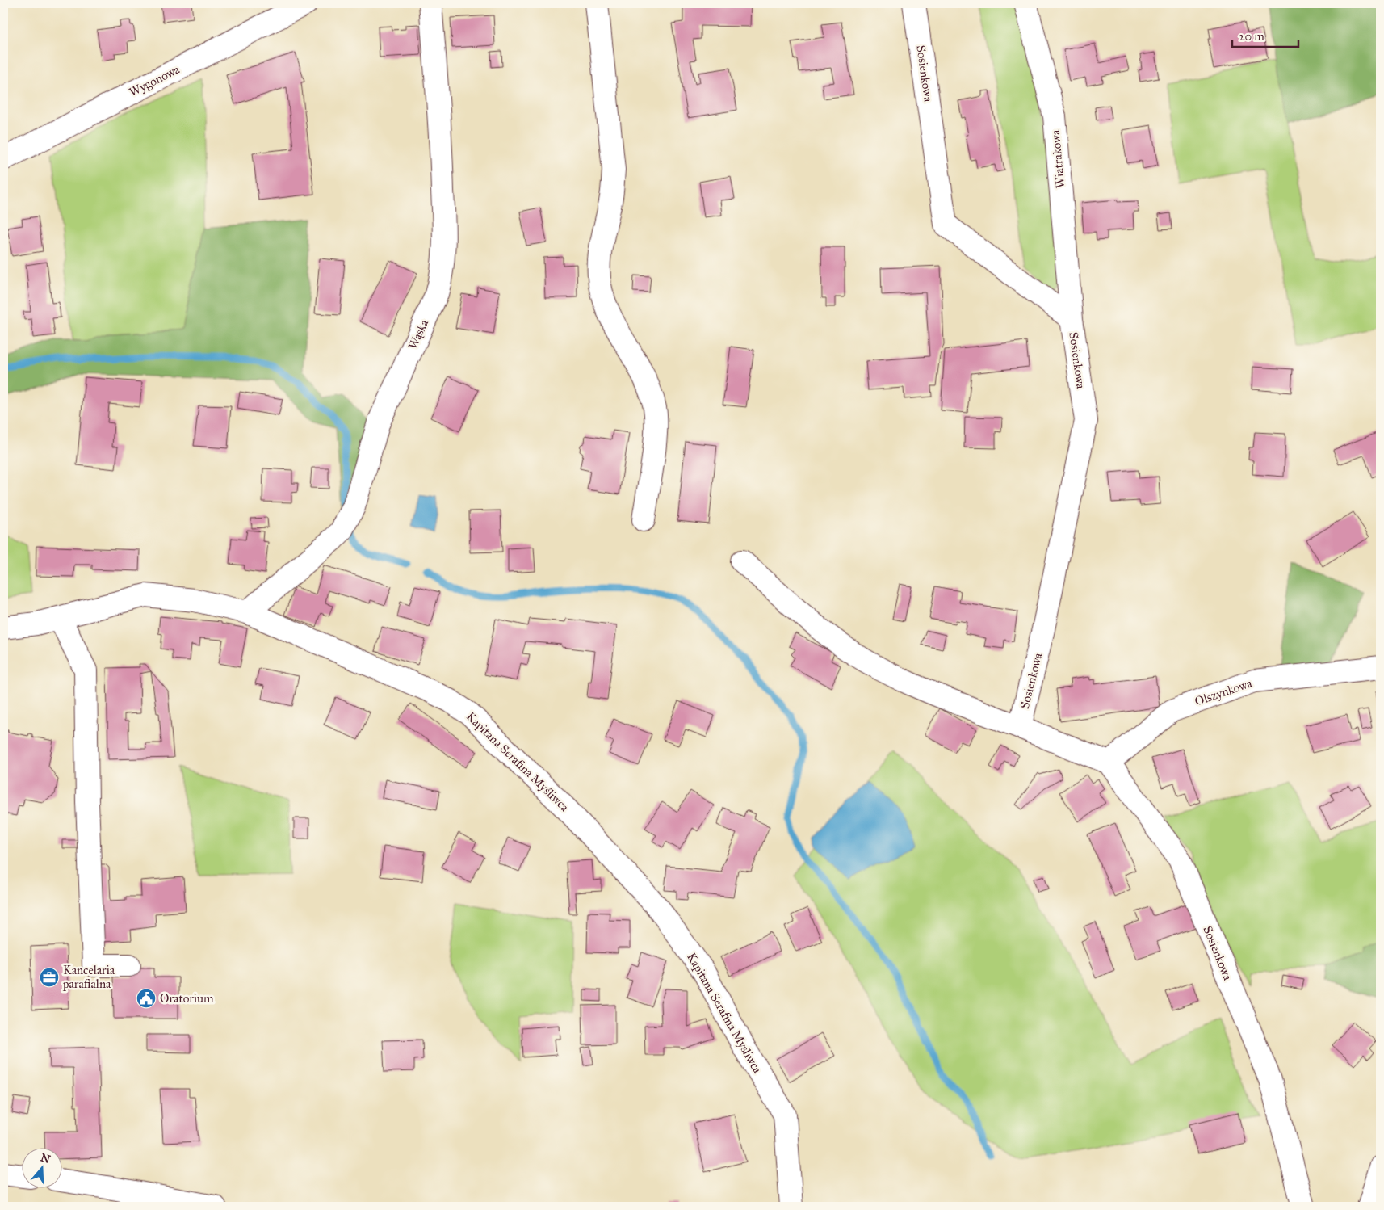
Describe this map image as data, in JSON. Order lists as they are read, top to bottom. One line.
{"streets":{"street":["Sosienkowa","Wygonowa","Wiatrakowa","Wąska","Olszynkowa","Kapitana Serafina Myśliwca"]},"crossings":[["Sosienkowa","Wiatrakowa"],["Sosienkowa","Olszynkowa"],["Wąska","Kapitana Serafina Myśliwca"]],"places":{"office":["Kancelaria parafialna"],"public building":["Oratorium"]},"scale_bar":"20 m","north":"top"}
